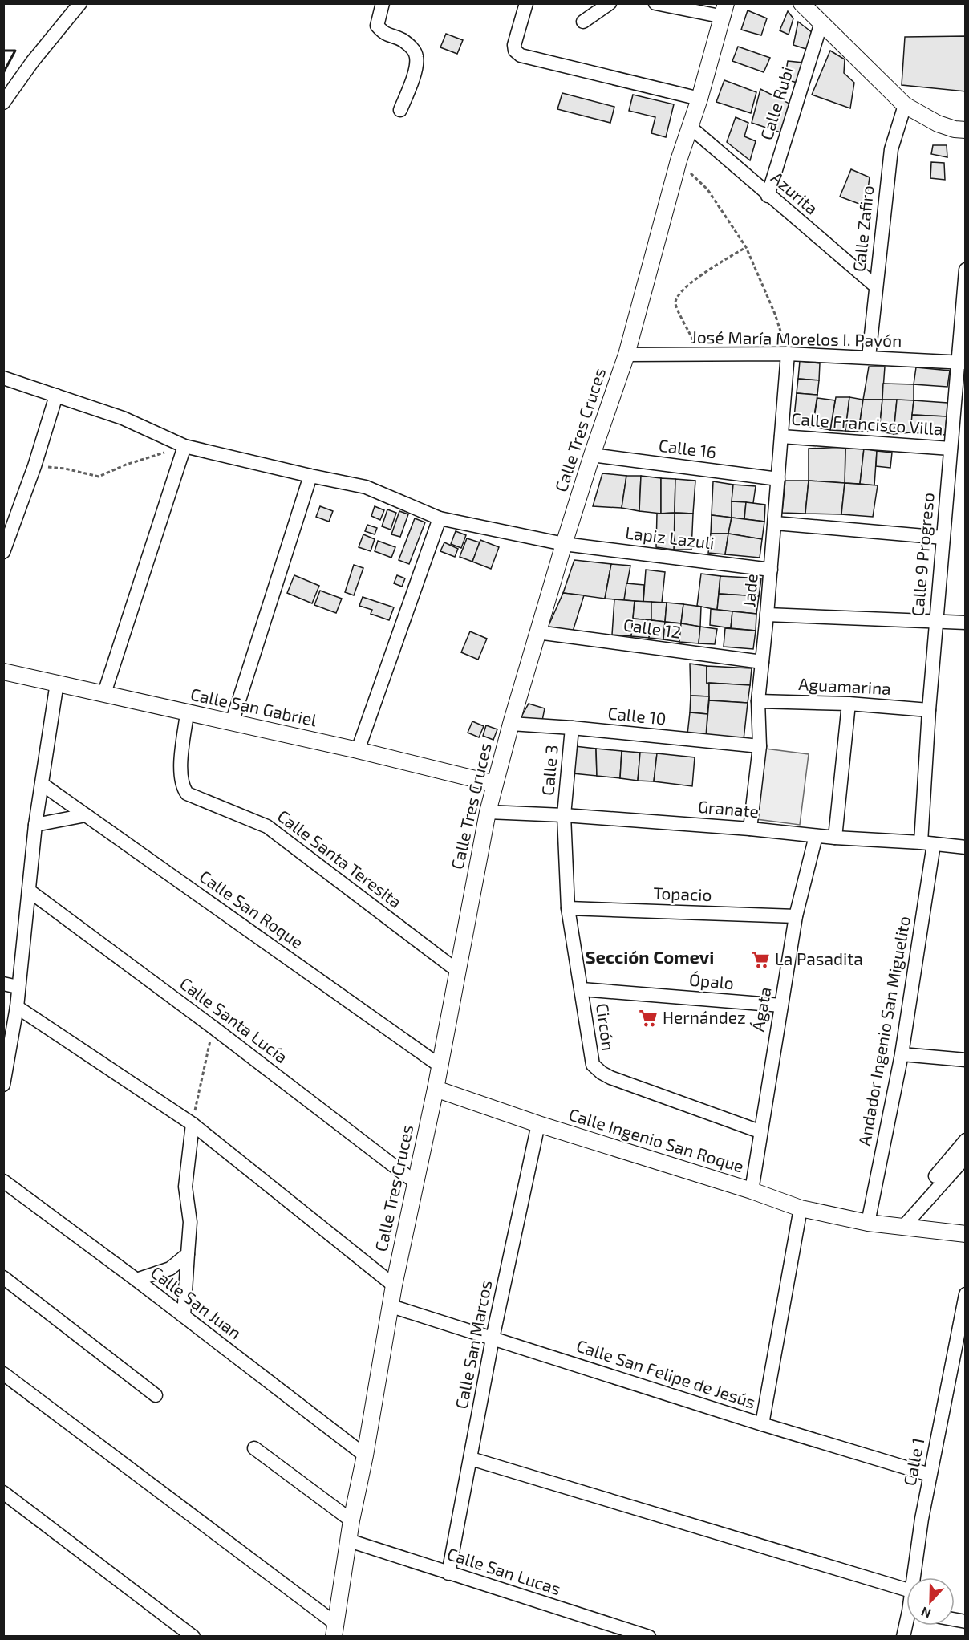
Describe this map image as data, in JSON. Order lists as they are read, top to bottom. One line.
{"streets":{"street":["Calle Rubi","Azurita","Calle Zafiro","José María Morelos I. Pavón","Calle Francisco Villa","Calle Tres Cruces","Calle 16","Lapiz Lazuli","Calle 9 Progreso","Jade","Calle 12","Aguamarina","Calle San Gabriel","Calle 10","Calle 3","Granate","Calle Santa Teresita","Topacio","Calle San Roque","Ópalo","Ágata","Calle Santa Lucía","Circón","Andador Ingenio San Miguelito","Calle Ingenio San Roque","Calle San Juan","Calle San Marcos","Calle San Felipe de Jesús","Calle 1","Calle San Lucas"]},"crossings":[["Calle Rubi","Azurita"],["Azurita","Calle Zafiro"],["Azurita","Calle Tres Cruces"],["Calle Zafiro","José María Morelos I. Pavón"],["José María Morelos I. Pavón","Calle Tres Cruces"],["José María Morelos I. Pavón","Calle 9 Progreso"],["José María Morelos I. Pavón","Jade"],["Calle Francisco Villa","Calle 9 Progreso"],["Calle Francisco Villa","Jade"],["Calle Tres Cruces","Calle 16"],["Calle Tres Cruces","Lapiz Lazuli"],["Calle Tres Cruces","Calle 12"],["Calle Tres Cruces","Calle San Gabriel"],["Calle Tres Cruces","Calle 10"],["Calle Tres Cruces","Granate"],["Calle Tres Cruces","Calle Santa Teresita"],["Calle Tres Cruces","Calle San Roque"],["Calle Tres Cruces","Calle Santa Lucía"],["Calle Tres Cruces","Calle Ingenio San Roque"],["Calle Tres Cruces","Calle San Juan"],["Calle Tres Cruces","Calle San Felipe de Jesús"],["Calle Tres Cruces","Calle San Lucas"],["Calle 16","Jade"],["Lapiz Lazuli","Jade"],["Calle 9 Progreso","Aguamarina"],["Calle 9 Progreso","Granate"],["Calle 9 Progreso","Andador Ingenio San Miguelito"],["Jade","Calle 12"],["Jade","Aguamarina"],["Jade","Calle 10"],["Jade","Granate"],["Calle San Gabriel","Calle Santa Teresita"],["Calle 10","Calle 3"],["Calle 3","Granate"],["Calle 3","Circón"],["Granate","Ágata"],["Granate","Circón"],["Granate","Andador Ingenio San Miguelito"],["Topacio","Ágata"],["Topacio","Circón"],["Ópalo","Ágata"],["Ópalo","Circón"],["Ágata","Circón"],["Ágata","Calle Ingenio San Roque"],["Andador Ingenio San Miguelito","Calle Ingenio San Roque"],["Calle Ingenio San Roque","Calle San Marcos"],["Calle San Marcos","Calle San Felipe de Jesús"],["Calle San Marcos","Calle San Lucas"],["Calle San Felipe de Jesús","Calle 1"]],"districts":["Sección Comevi"],"places":{"supermarket":["La Pasadita","Hernández"]},"north":"bottom"}
